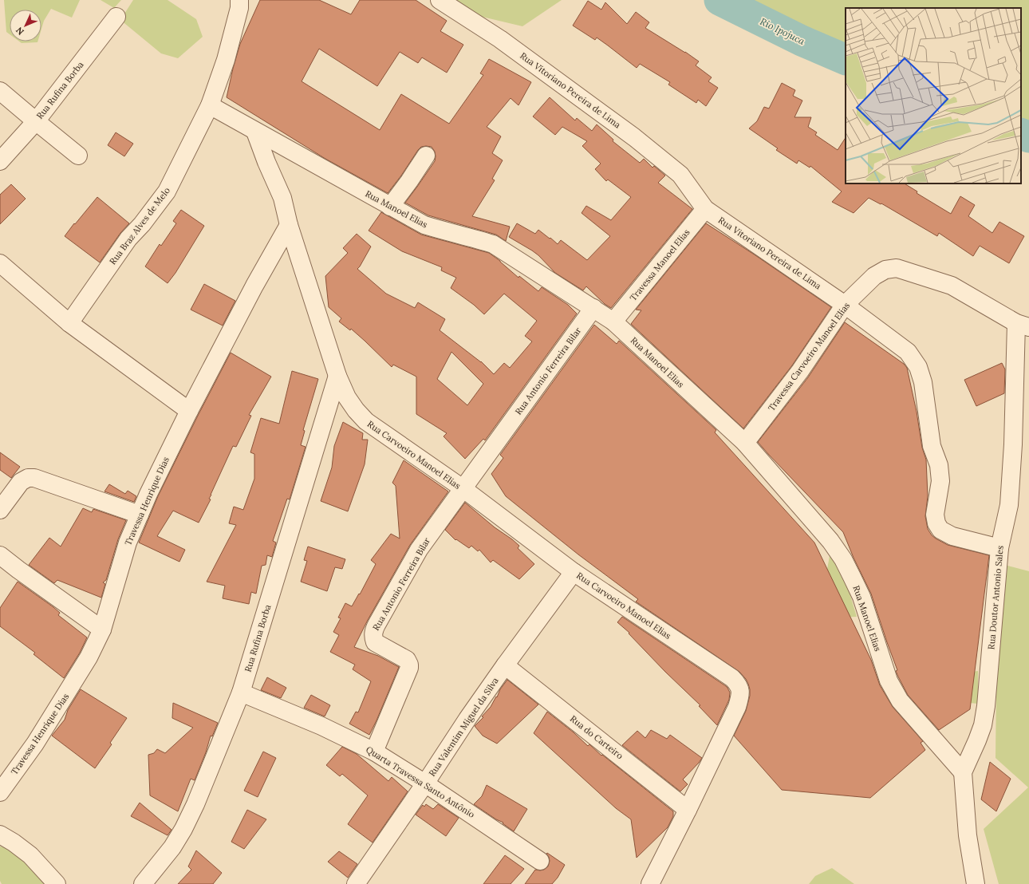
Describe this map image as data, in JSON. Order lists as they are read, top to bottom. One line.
{"streets":{"street":["Rua Rufina Borba","Rua Vitoriano Pereira de Lima","Rua Manoel Elias","Rua Braz Alves de Melo","Travessa Manoel Elias","Travessa Carvoeiro Manoel Elias","Rua Antonio Ferreira Bilar","Rua Carvoeiro Manoel Elias","Travessa Henrique Dias","Rua Doutor Antonio Sales","Rua Valentim Miguel da Silva","Rua do Carteiro","Quarta Travessa Santo Antônio"]},"crossings":[["Rua Rufina Borba","Rua Carvoeiro Manoel Elias"],["Rua Rufina Borba","Quarta Travessa Santo Antônio"],["Rua Vitoriano Pereira de Lima","Travessa Manoel Elias"],["Rua Vitoriano Pereira de Lima","Travessa Carvoeiro Manoel Elias"],["Rua Vitoriano Pereira de Lima","Rua Doutor Antonio Sales"],["Rua Manoel Elias","Rua Braz Alves de Melo"],["Rua Manoel Elias","Travessa Manoel Elias"],["Rua Manoel Elias","Travessa Carvoeiro Manoel Elias"],["Rua Manoel Elias","Rua Antonio Ferreira Bilar"],["Rua Manoel Elias","Rua Carvoeiro Manoel Elias"],["Rua Manoel Elias","Rua Doutor Antonio Sales"],["Travessa Carvoeiro Manoel Elias","Rua Doutor Antonio Sales"],["Rua Antonio Ferreira Bilar","Rua Carvoeiro Manoel Elias"],["Rua Antonio Ferreira Bilar","Quarta Travessa Santo Antônio"],["Rua Carvoeiro Manoel Elias","Travessa Henrique Dias"],["Rua Carvoeiro Manoel Elias","Rua Valentim Miguel da Silva"],["Rua Carvoeiro Manoel Elias","Rua do Carteiro"],["Rua Valentim Miguel da Silva","Rua do Carteiro"],["Rua Valentim Miguel da Silva","Quarta Travessa Santo Antônio"]],"water":["Rio Ipojuca"],"north":"bottom left"}
